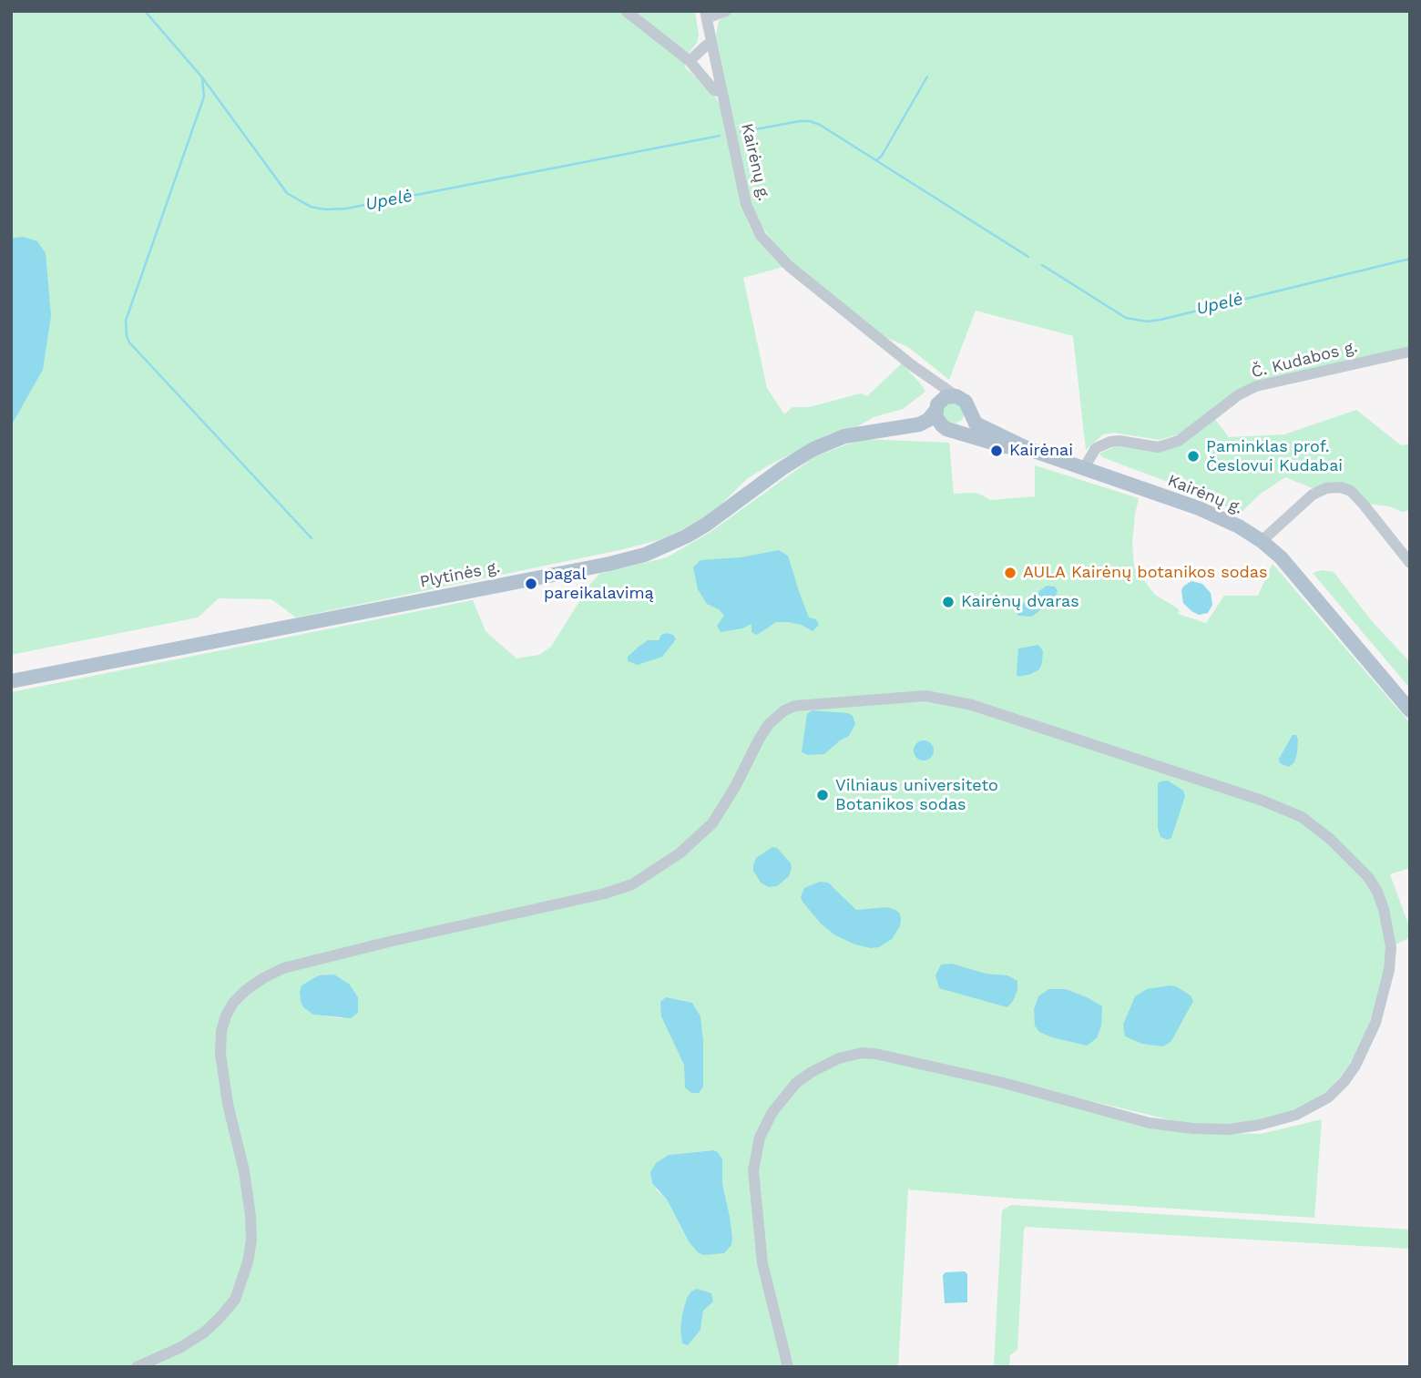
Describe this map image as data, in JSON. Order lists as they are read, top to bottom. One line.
{"streets":{"main road":["Kairėnų g.","Plytinės g."],"street":["Č. Kudabos g."]},"crossings":[["Kairėnų g.","Č. Kudabos g."],["Kairėnų g.","Plytinės g."]],"water":["Upelė"],"places":["Kairėnai","Paminklas prof. Česlovui Kudabai","AULA Kairėnų botanikos sodas","pagal pareikalavimą","Kairėnų dvaras","Vilniaus universiteto Botanikos sodas"]}
